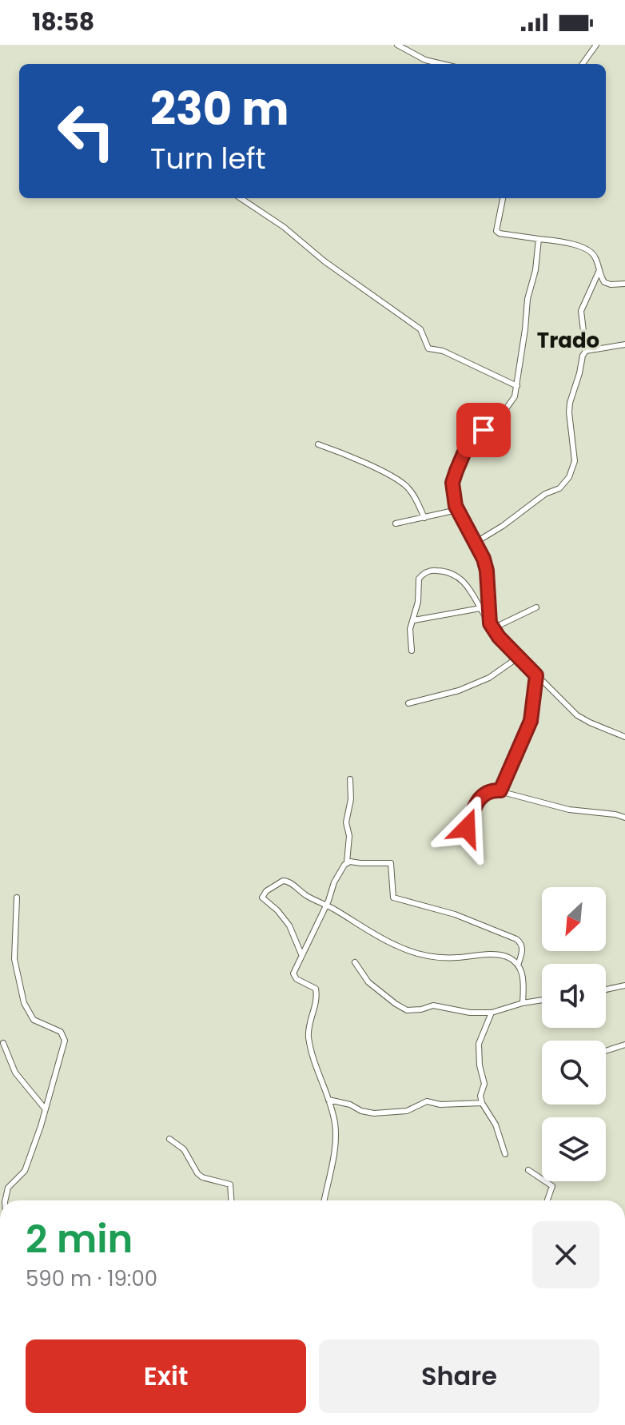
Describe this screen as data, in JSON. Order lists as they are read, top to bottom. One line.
{"districts":["Trado"],"north":"bottom left","page":{"status":"18:58","turn":["230 m","Turn left"],"heading":["2 min","590 m · 19:00"],"buttons":["Exit","Share"]}}
